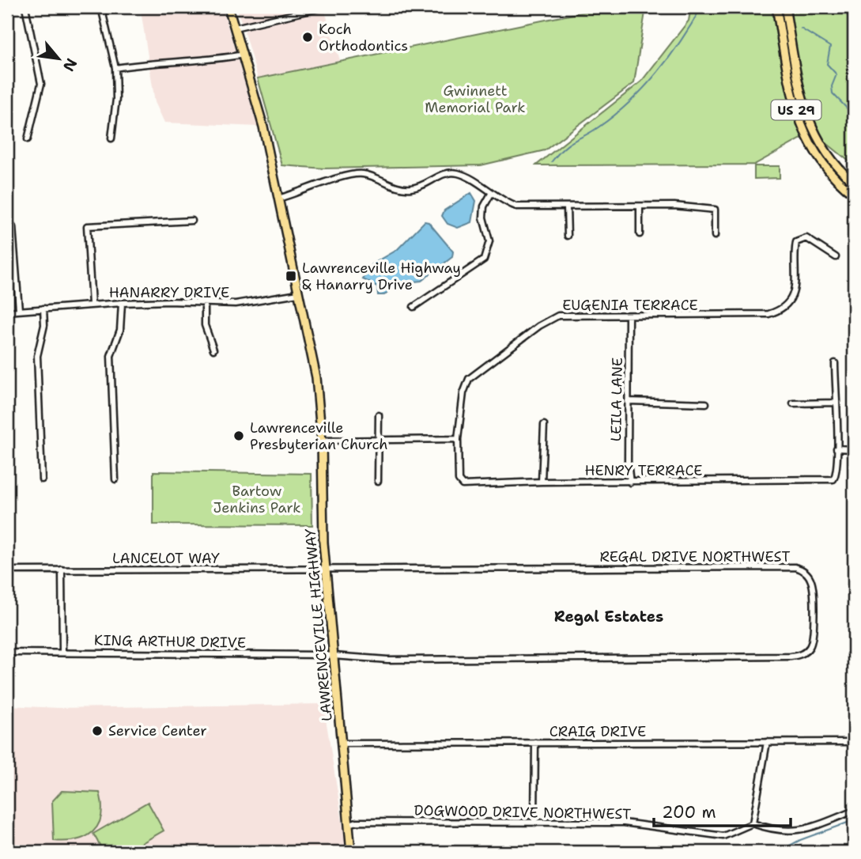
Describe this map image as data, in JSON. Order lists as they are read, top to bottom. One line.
{"streets":{"main road":["US 29","LAWRENCEVILLE HIGHWAY"],"street":["HANARRY DRIVE","EUGENIA TERRACE","LEILA LANE","HENRY TERRACE","REGAL DRIVE NORTHWEST","LANCELOT WAY","KING ARTHUR DRIVE","CRAIG DRIVE","DOGWOOD DRIVE NORTHWEST"]},"crossings":[["HANARRY DRIVE","LAWRENCEVILLE HIGHWAY"],["EUGENIA TERRACE","LEILA LANE"],["EUGENIA TERRACE","HENRY TERRACE"],["LEILA LANE","HENRY TERRACE"],["REGAL DRIVE NORTHWEST","LANCELOT WAY"],["REGAL DRIVE NORTHWEST","LAWRENCEVILLE HIGHWAY"],["REGAL DRIVE NORTHWEST","KING ARTHUR DRIVE"],["LANCELOT WAY","LAWRENCEVILLE HIGHWAY"],["LAWRENCEVILLE HIGHWAY","KING ARTHUR DRIVE"],["LAWRENCEVILLE HIGHWAY","CRAIG DRIVE"],["LAWRENCEVILLE HIGHWAY","DOGWOOD DRIVE NORTHWEST"]],"districts":["Regal Estates"],"parks":["Gwinnett Memorial Park","Bartow Jenkins Park"],"places":{"other":["Koch Orthodontics","Lawrenceville Presbyterian Church","Service Center"],"transit":["Lawrenceville Highway & Hanarry Drive"]},"scale_bar":"200 m","north":"bottom right"}
